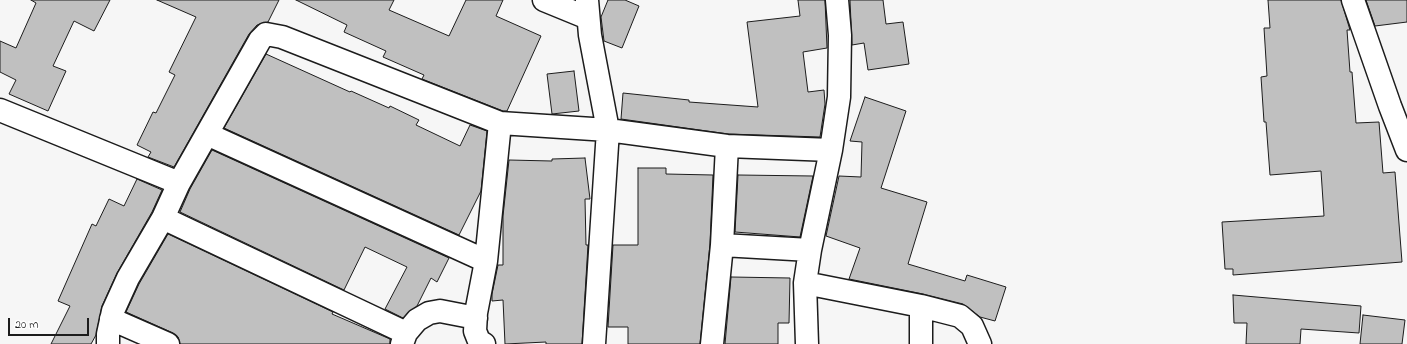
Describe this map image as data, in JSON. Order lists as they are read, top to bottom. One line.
{"scale_bar":"20 m"}
